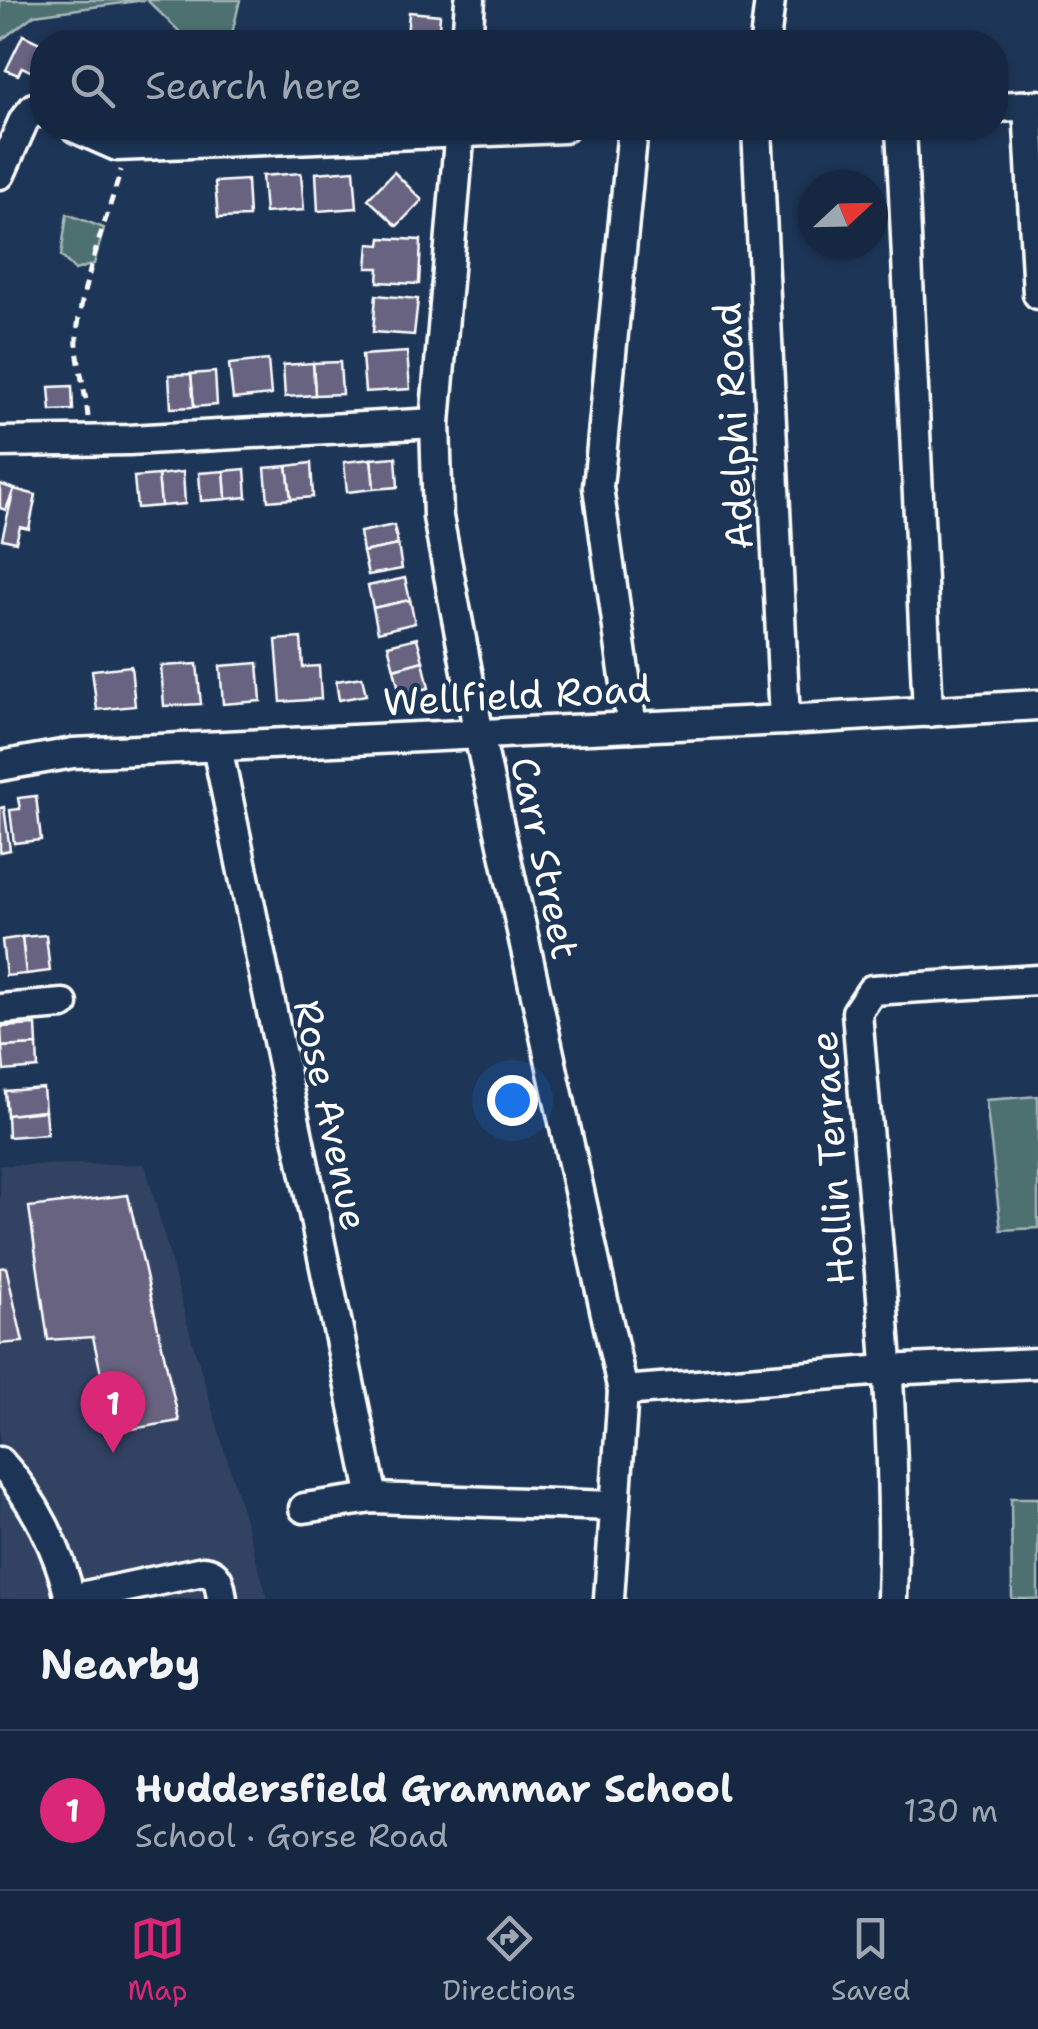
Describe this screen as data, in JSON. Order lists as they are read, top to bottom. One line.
{"streets":{"street":["Adelphi Road","Wellfield Road","Carr Street","Rose Avenue","Hollin Terrace"]},"crossings":[["Adelphi Road","Wellfield Road"],["Wellfield Road","Carr Street"],["Wellfield Road","Rose Avenue"]],"north":"right","page":{"search":"Search here","pins":"1","heading":"Nearby","list":[{"mark":"1","name":"Huddersfield Grammar School","note":"School · Gorse Road","value":"130 m"}],"nav":["Map","Directions","Saved"]}}
